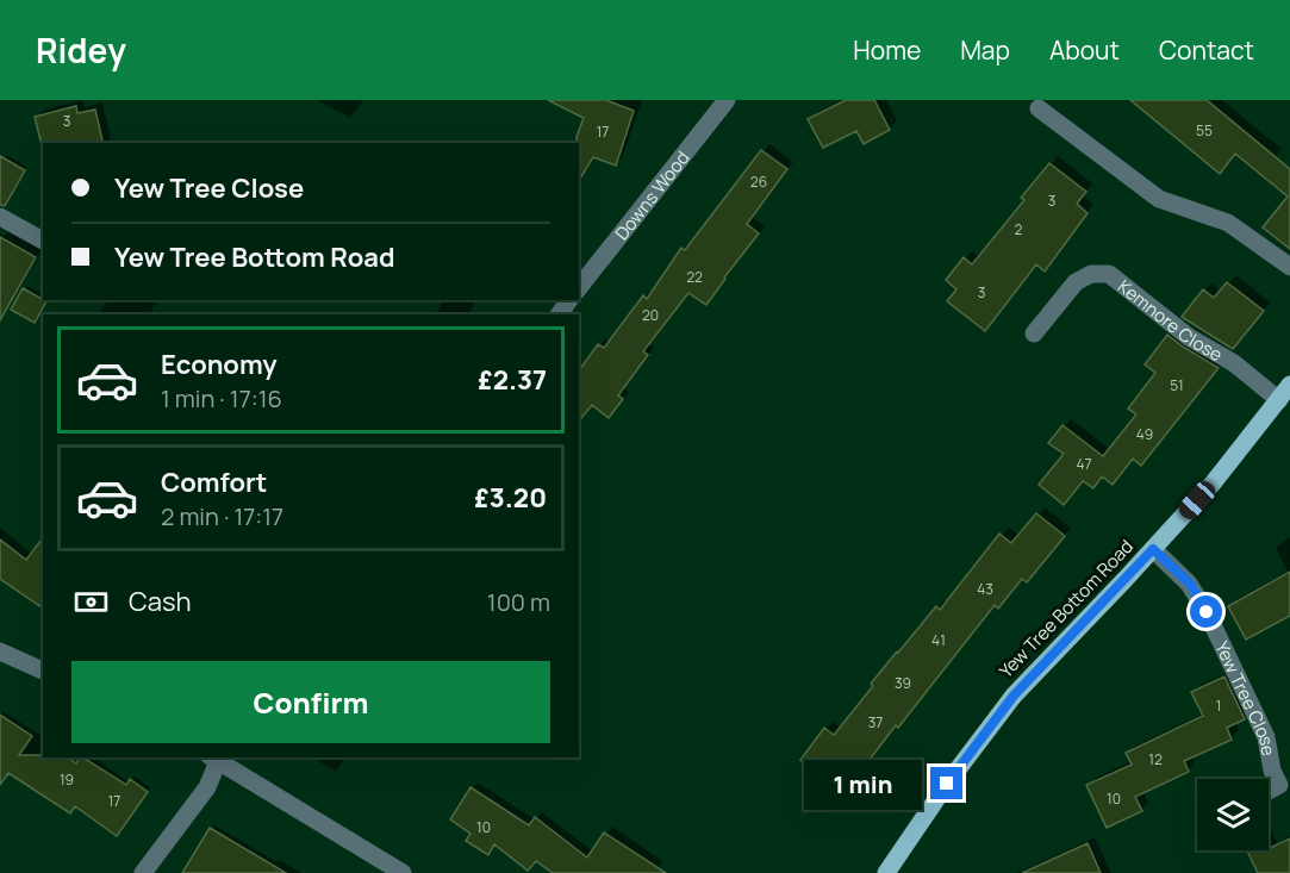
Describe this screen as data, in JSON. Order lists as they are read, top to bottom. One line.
{"streets":{"main road":["Yew Tree Bottom Road"],"street":["Downs Wood","Kemnore Close","Yew Tree Close"]},"crossings":[["Kemnore Close","Yew Tree Bottom Road"],["Yew Tree Bottom Road","Yew Tree Close"]],"house_numbers":["3","55","17","26","3","2","22","3","20","51","49","47","43","41","39","1","37","12","19","10","17","10"],"page":{"header":"Ridey","nav":["Home","Map","About","Contact"],"banner":["Yew Tree Close","Yew Tree Bottom Road"],"list":[{"name":"Economy","note":"1 min · 17:16","value":"£2.37"},{"name":"Comfort","note":"2 min · 17:17","value":"£3.20"}],"pay":["Cash","100 m"],"buttons":"Confirm","bubble":"1 min"}}
